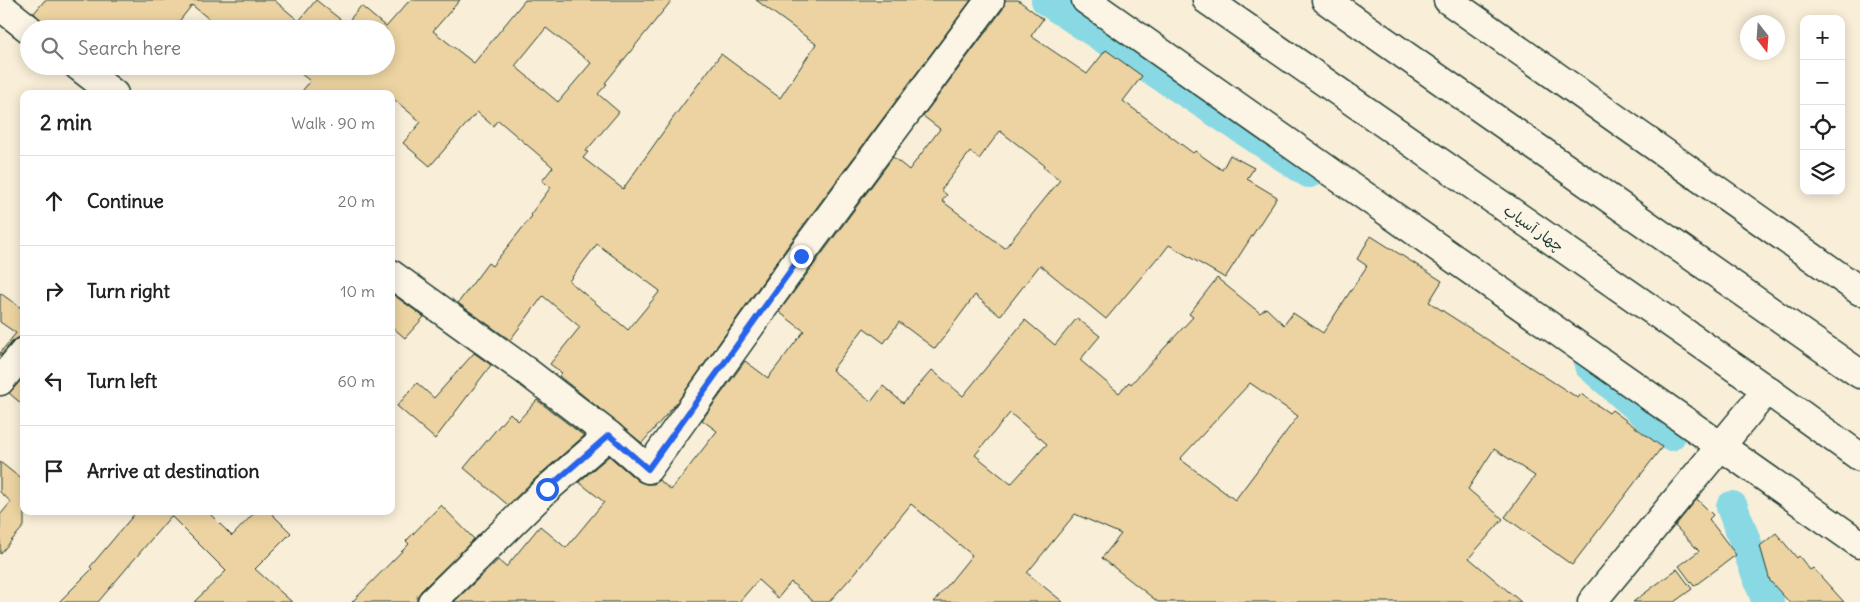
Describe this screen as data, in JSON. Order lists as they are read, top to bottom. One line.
{"streets":{"main road":["چهار آسیاب"]},"north":"bottom","page":{"map_buttons":["+","−"],"search":"Search here","heading":["2 min","Walk · 90 m"],"list":[["Continue","20 m"],["Turn right","10 m"],["Turn left","60 m"],"Arrive at destination"]}}
